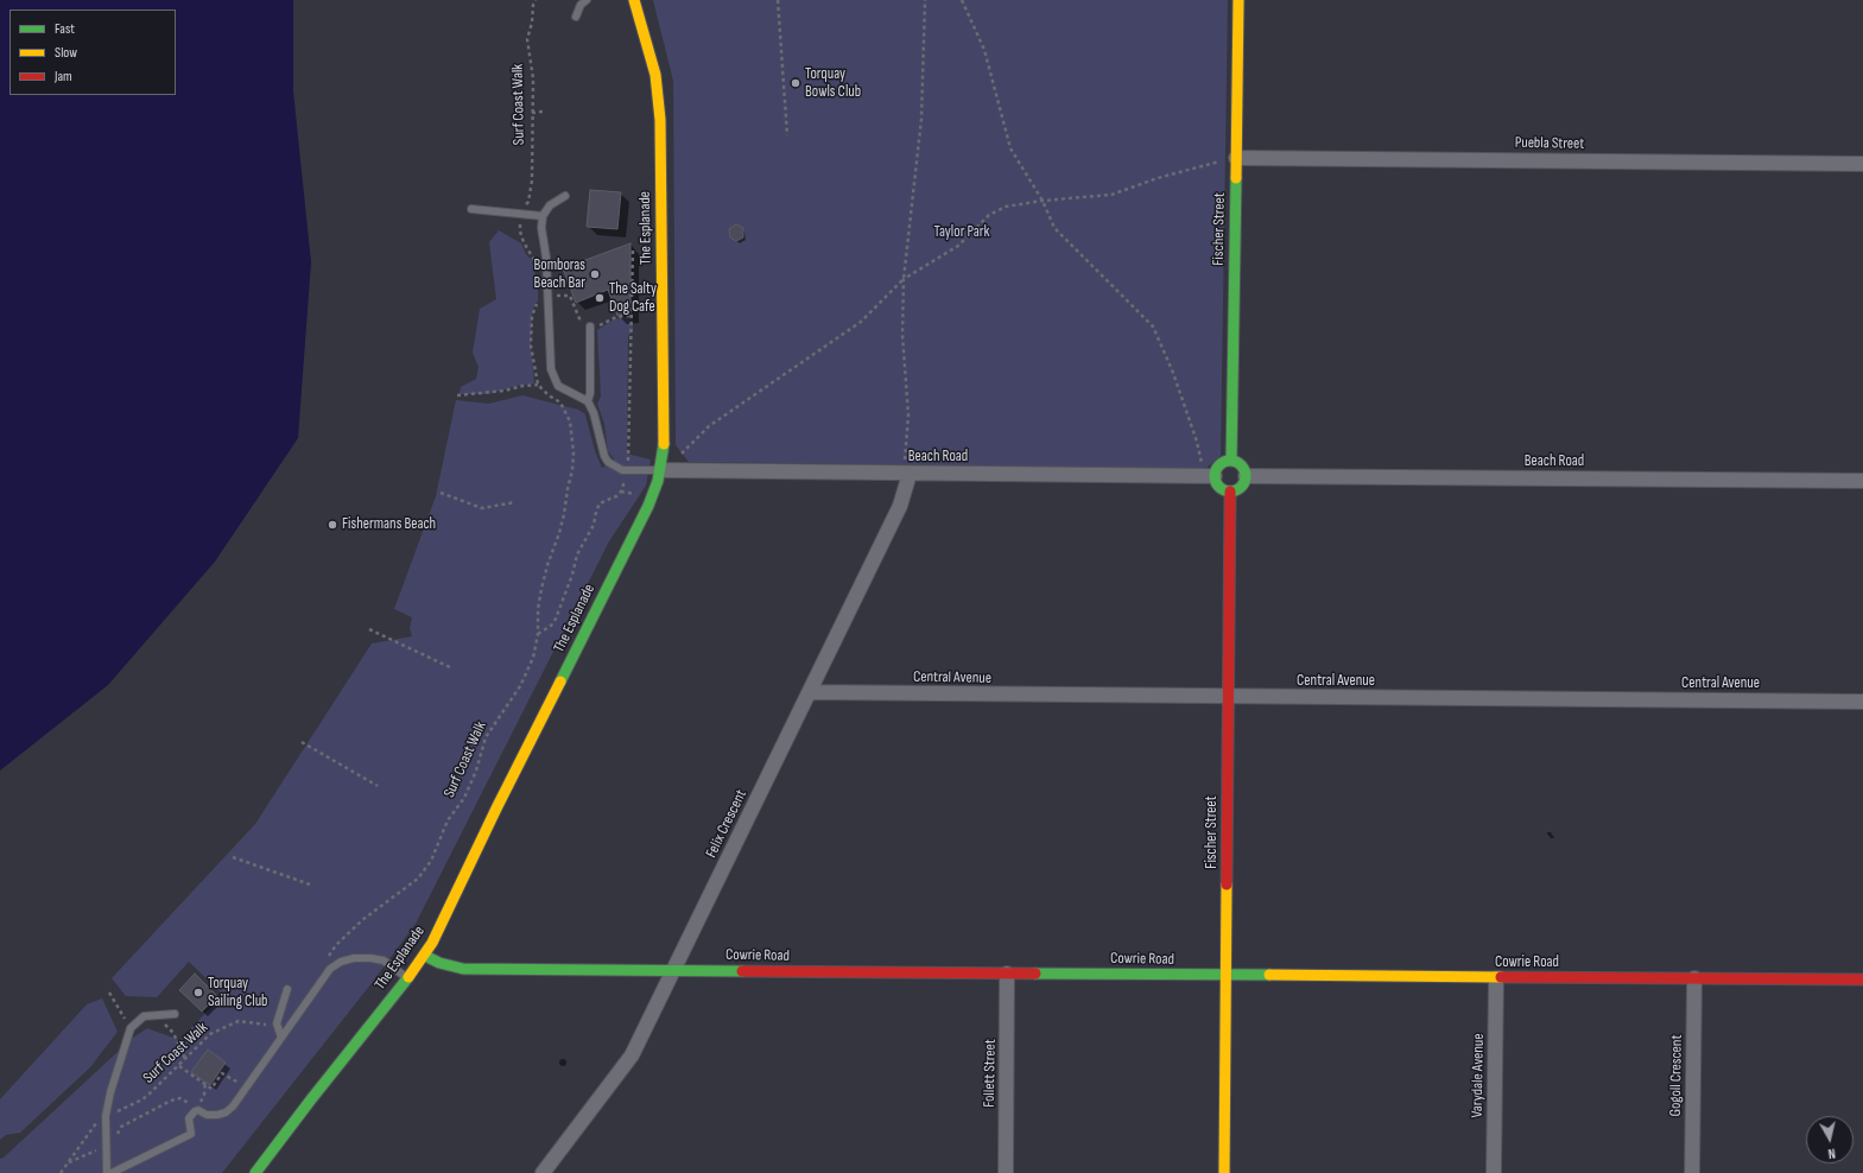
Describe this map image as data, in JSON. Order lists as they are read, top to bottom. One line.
{"streets":{"street":["Puebla Street","The Esplanade","Fischer Street","Beach Road","Central Avenue","Felix Crescent","Cowrie Road","Follett Street","Varydale Avenue","Gogoll Crescent"],"path":["Surf Coast Walk"]},"crossings":[["Puebla Street","Fischer Street"],["The Esplanade","Beach Road"],["The Esplanade","Cowrie Road"],["Fischer Street","Beach Road"],["Fischer Street","Central Avenue"],["Fischer Street","Cowrie Road"],["Beach Road","Felix Crescent"],["Central Avenue","Felix Crescent"],["Felix Crescent","Cowrie Road"],["Cowrie Road","Follett Street"],["Cowrie Road","Varydale Avenue"],["Cowrie Road","Gogoll Crescent"]],"parks":["Taylor Park"],"places":["Torquay Bowls Club","Bomboras Beach Bar","The Salty Dog Cafe","Fishermans Beach","Torquay Sailing Club"],"legend":["Fast","Slow","Jam"],"north":"bottom"}
